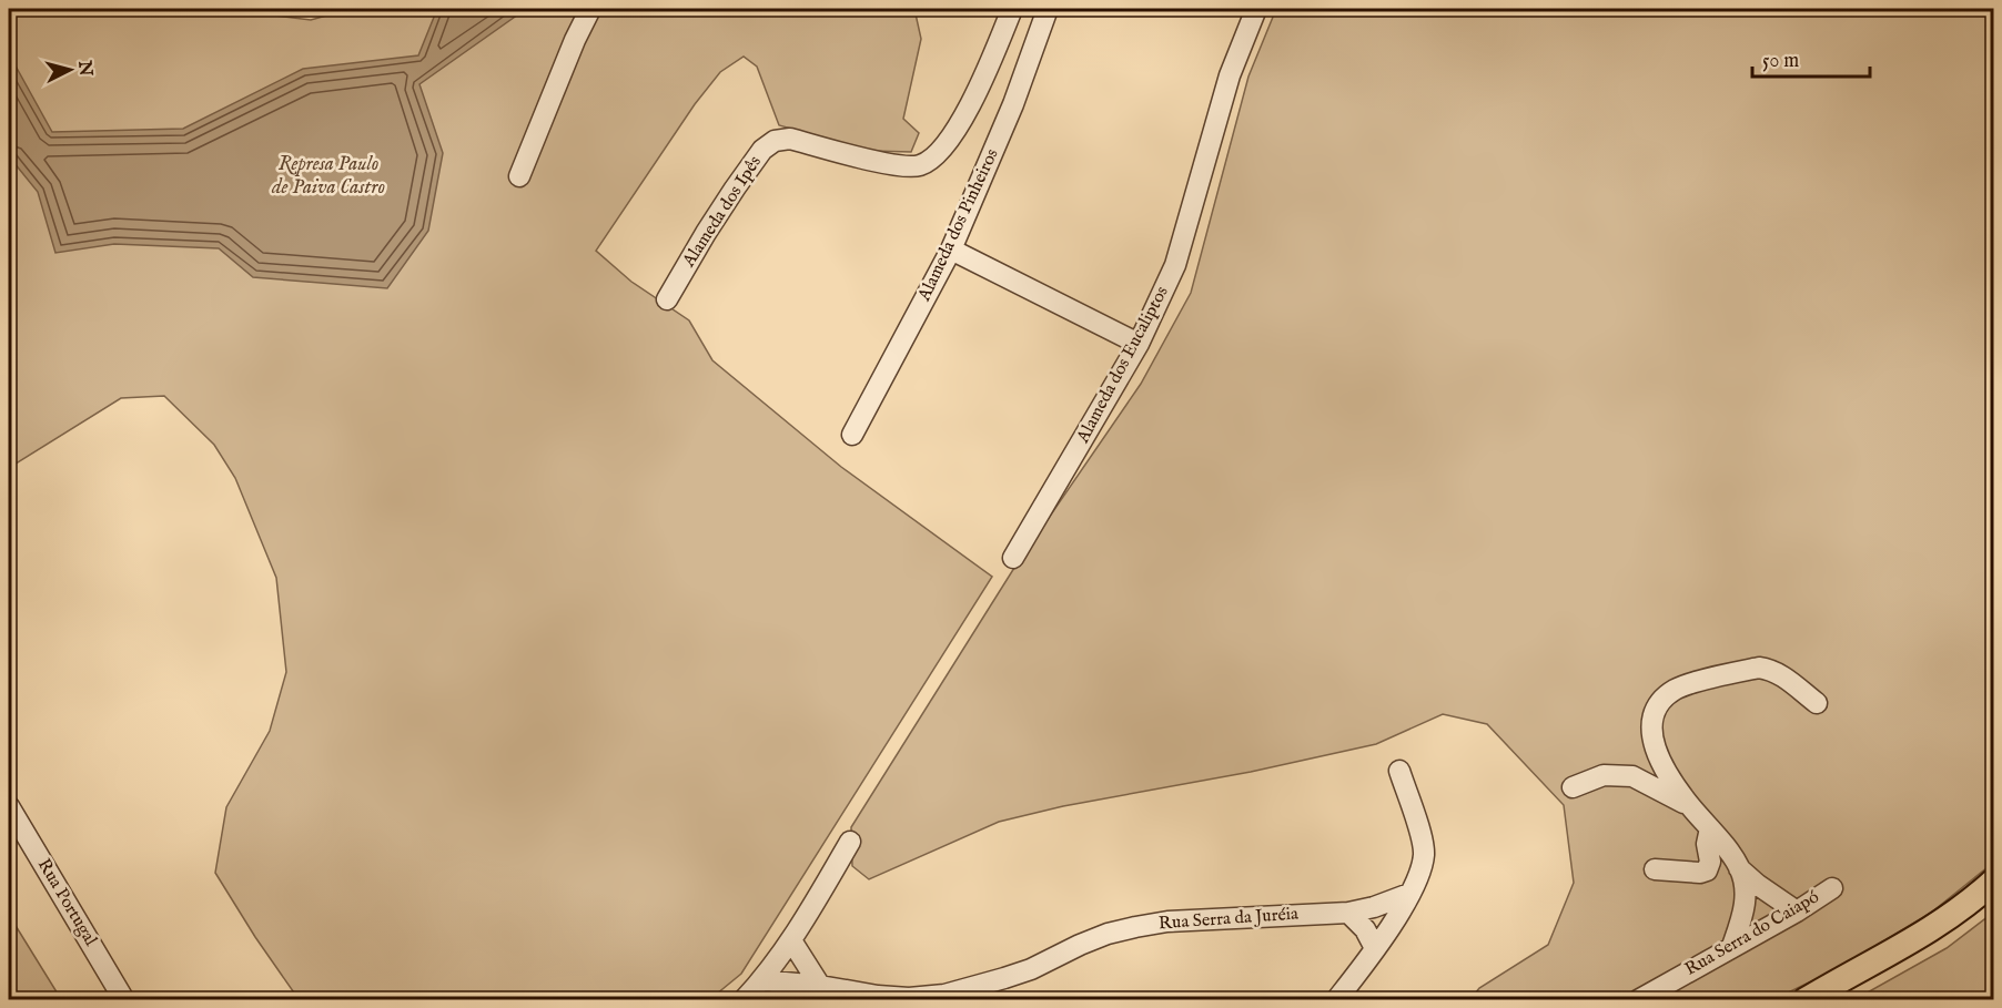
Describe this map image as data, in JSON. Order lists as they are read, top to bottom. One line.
{"streets":{"street":["Alameda dos Ipês","Alameda dos Pinheiros","Alameda dos Eucaliptos","Rua Portugal","Rua Serra da Juréia","Rua Serra do Caiapó"]},"water":["Represa Paulo de Paiva Castro"],"scale_bar":"50 m","north":"right"}
